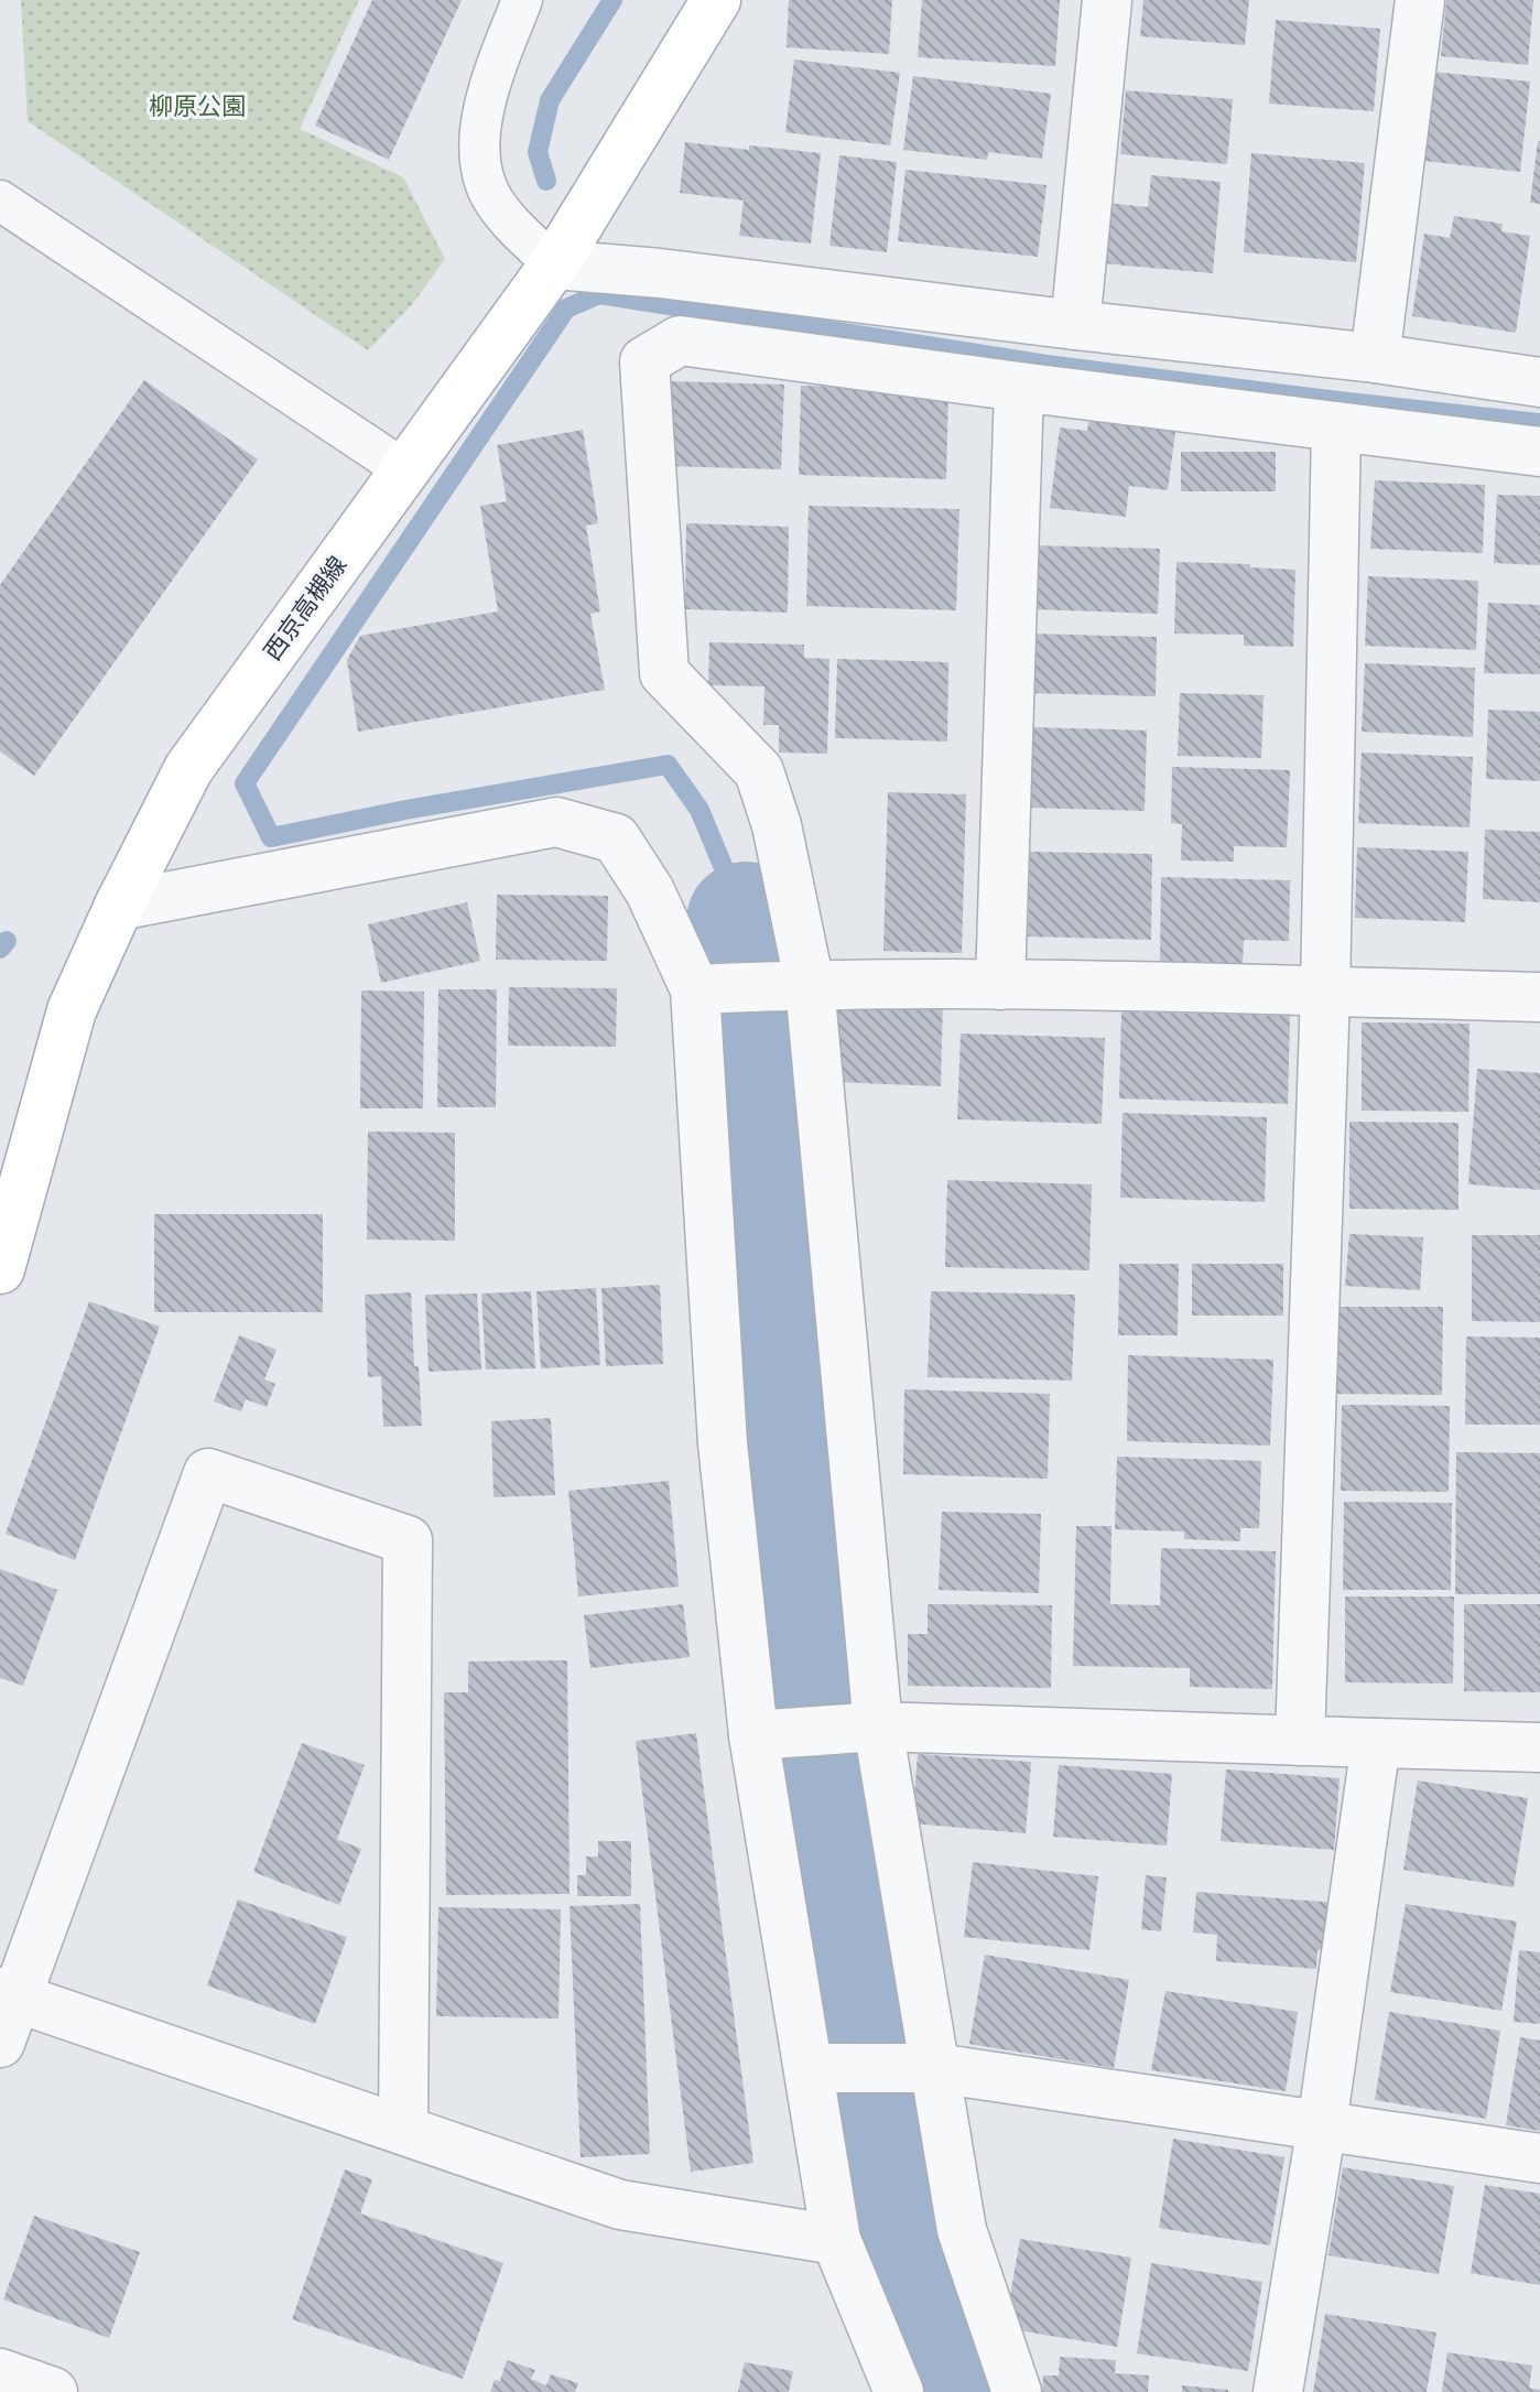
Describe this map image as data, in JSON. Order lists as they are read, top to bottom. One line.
{"streets":{"main road":["西京高槻線"]},"parks":["柳原公園"]}
